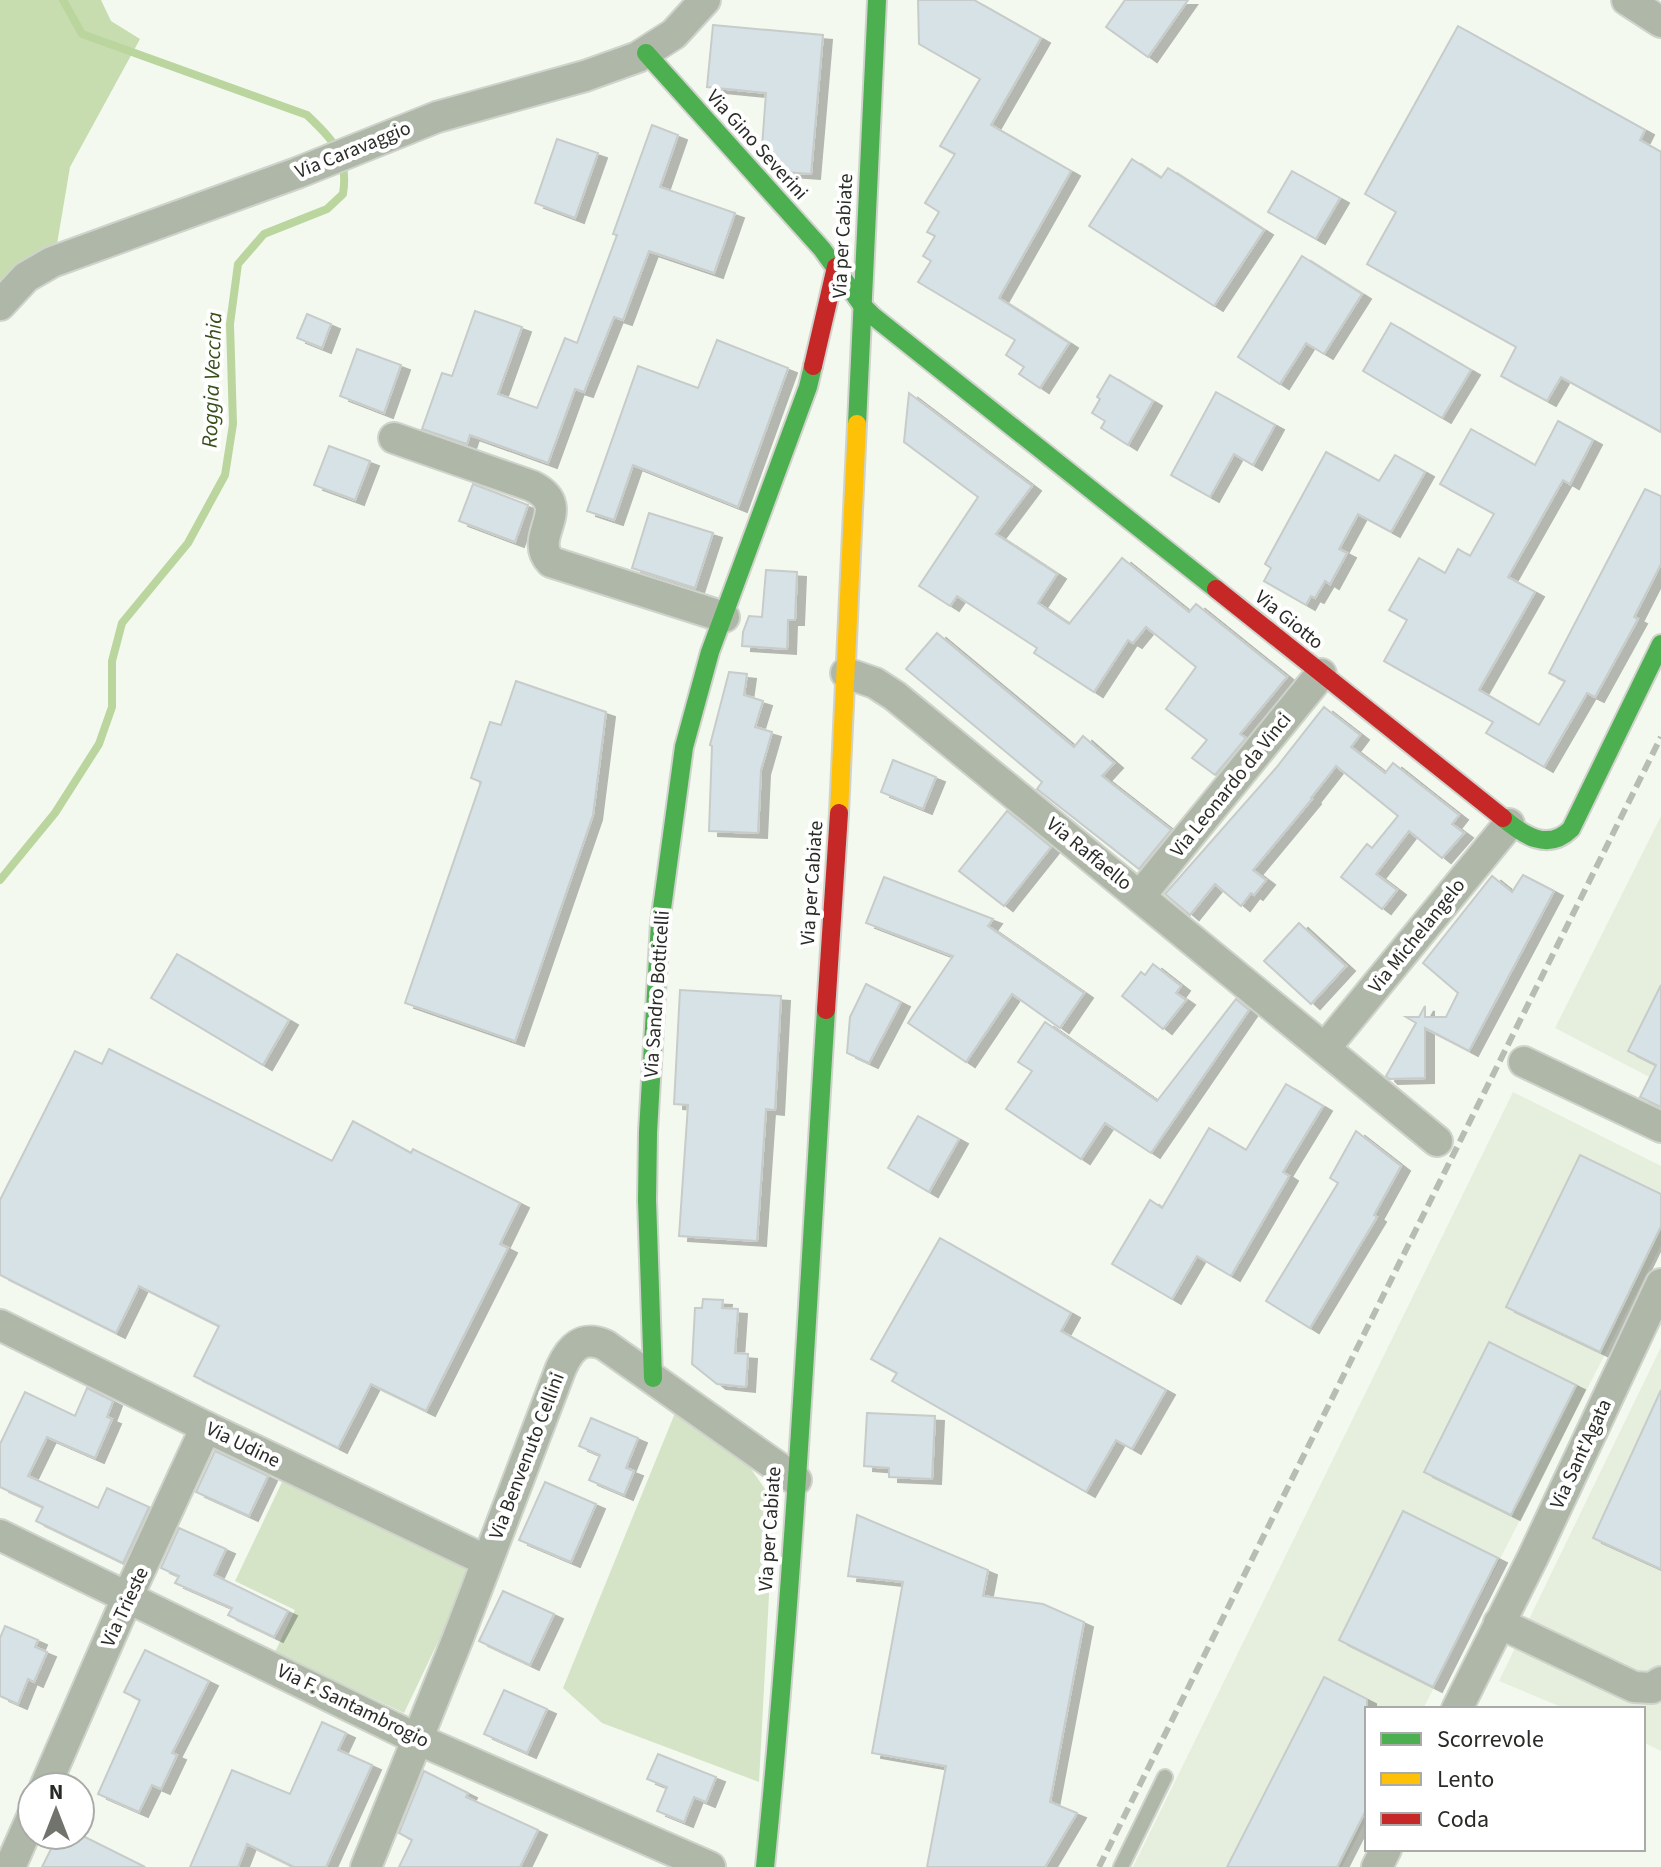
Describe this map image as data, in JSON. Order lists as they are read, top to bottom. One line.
{"streets":{"street":["Via Gino Severini","Via Caravaggio","Via per Cabiate","Via Giotto","Via Leonardo da Vinci","Via Raffaello","Via Michelangelo","Via Sandro Botticelli","Via Udine","Via Sant'Agata","Via Benvenuto Cellini","Via Trieste","Via F. Santambrogio"]},"crossings":[["Via Gino Severini","Via Caravaggio"],["Via Gino Severini","Via Giotto"],["Via Gino Severini","Via Sandro Botticelli"],["Via per Cabiate","Via Giotto"],["Via per Cabiate","Via Raffaello"],["Via per Cabiate","Via Benvenuto Cellini"],["Via Giotto","Via Leonardo da Vinci"],["Via Giotto","Via Michelangelo"],["Via Giotto","Via Sandro Botticelli"],["Via Leonardo da Vinci","Via Raffaello"],["Via Raffaello","Via Michelangelo"],["Via Sandro Botticelli","Via Benvenuto Cellini"],["Via Udine","Via Benvenuto Cellini"],["Via Udine","Via Trieste"],["Via Benvenuto Cellini","Via F. Santambrogio"],["Via Trieste","Via F. Santambrogio"]],"water":["Roggia Vecchia"],"legend":["Scorrevole","Lento","Coda"],"north":"top"}
